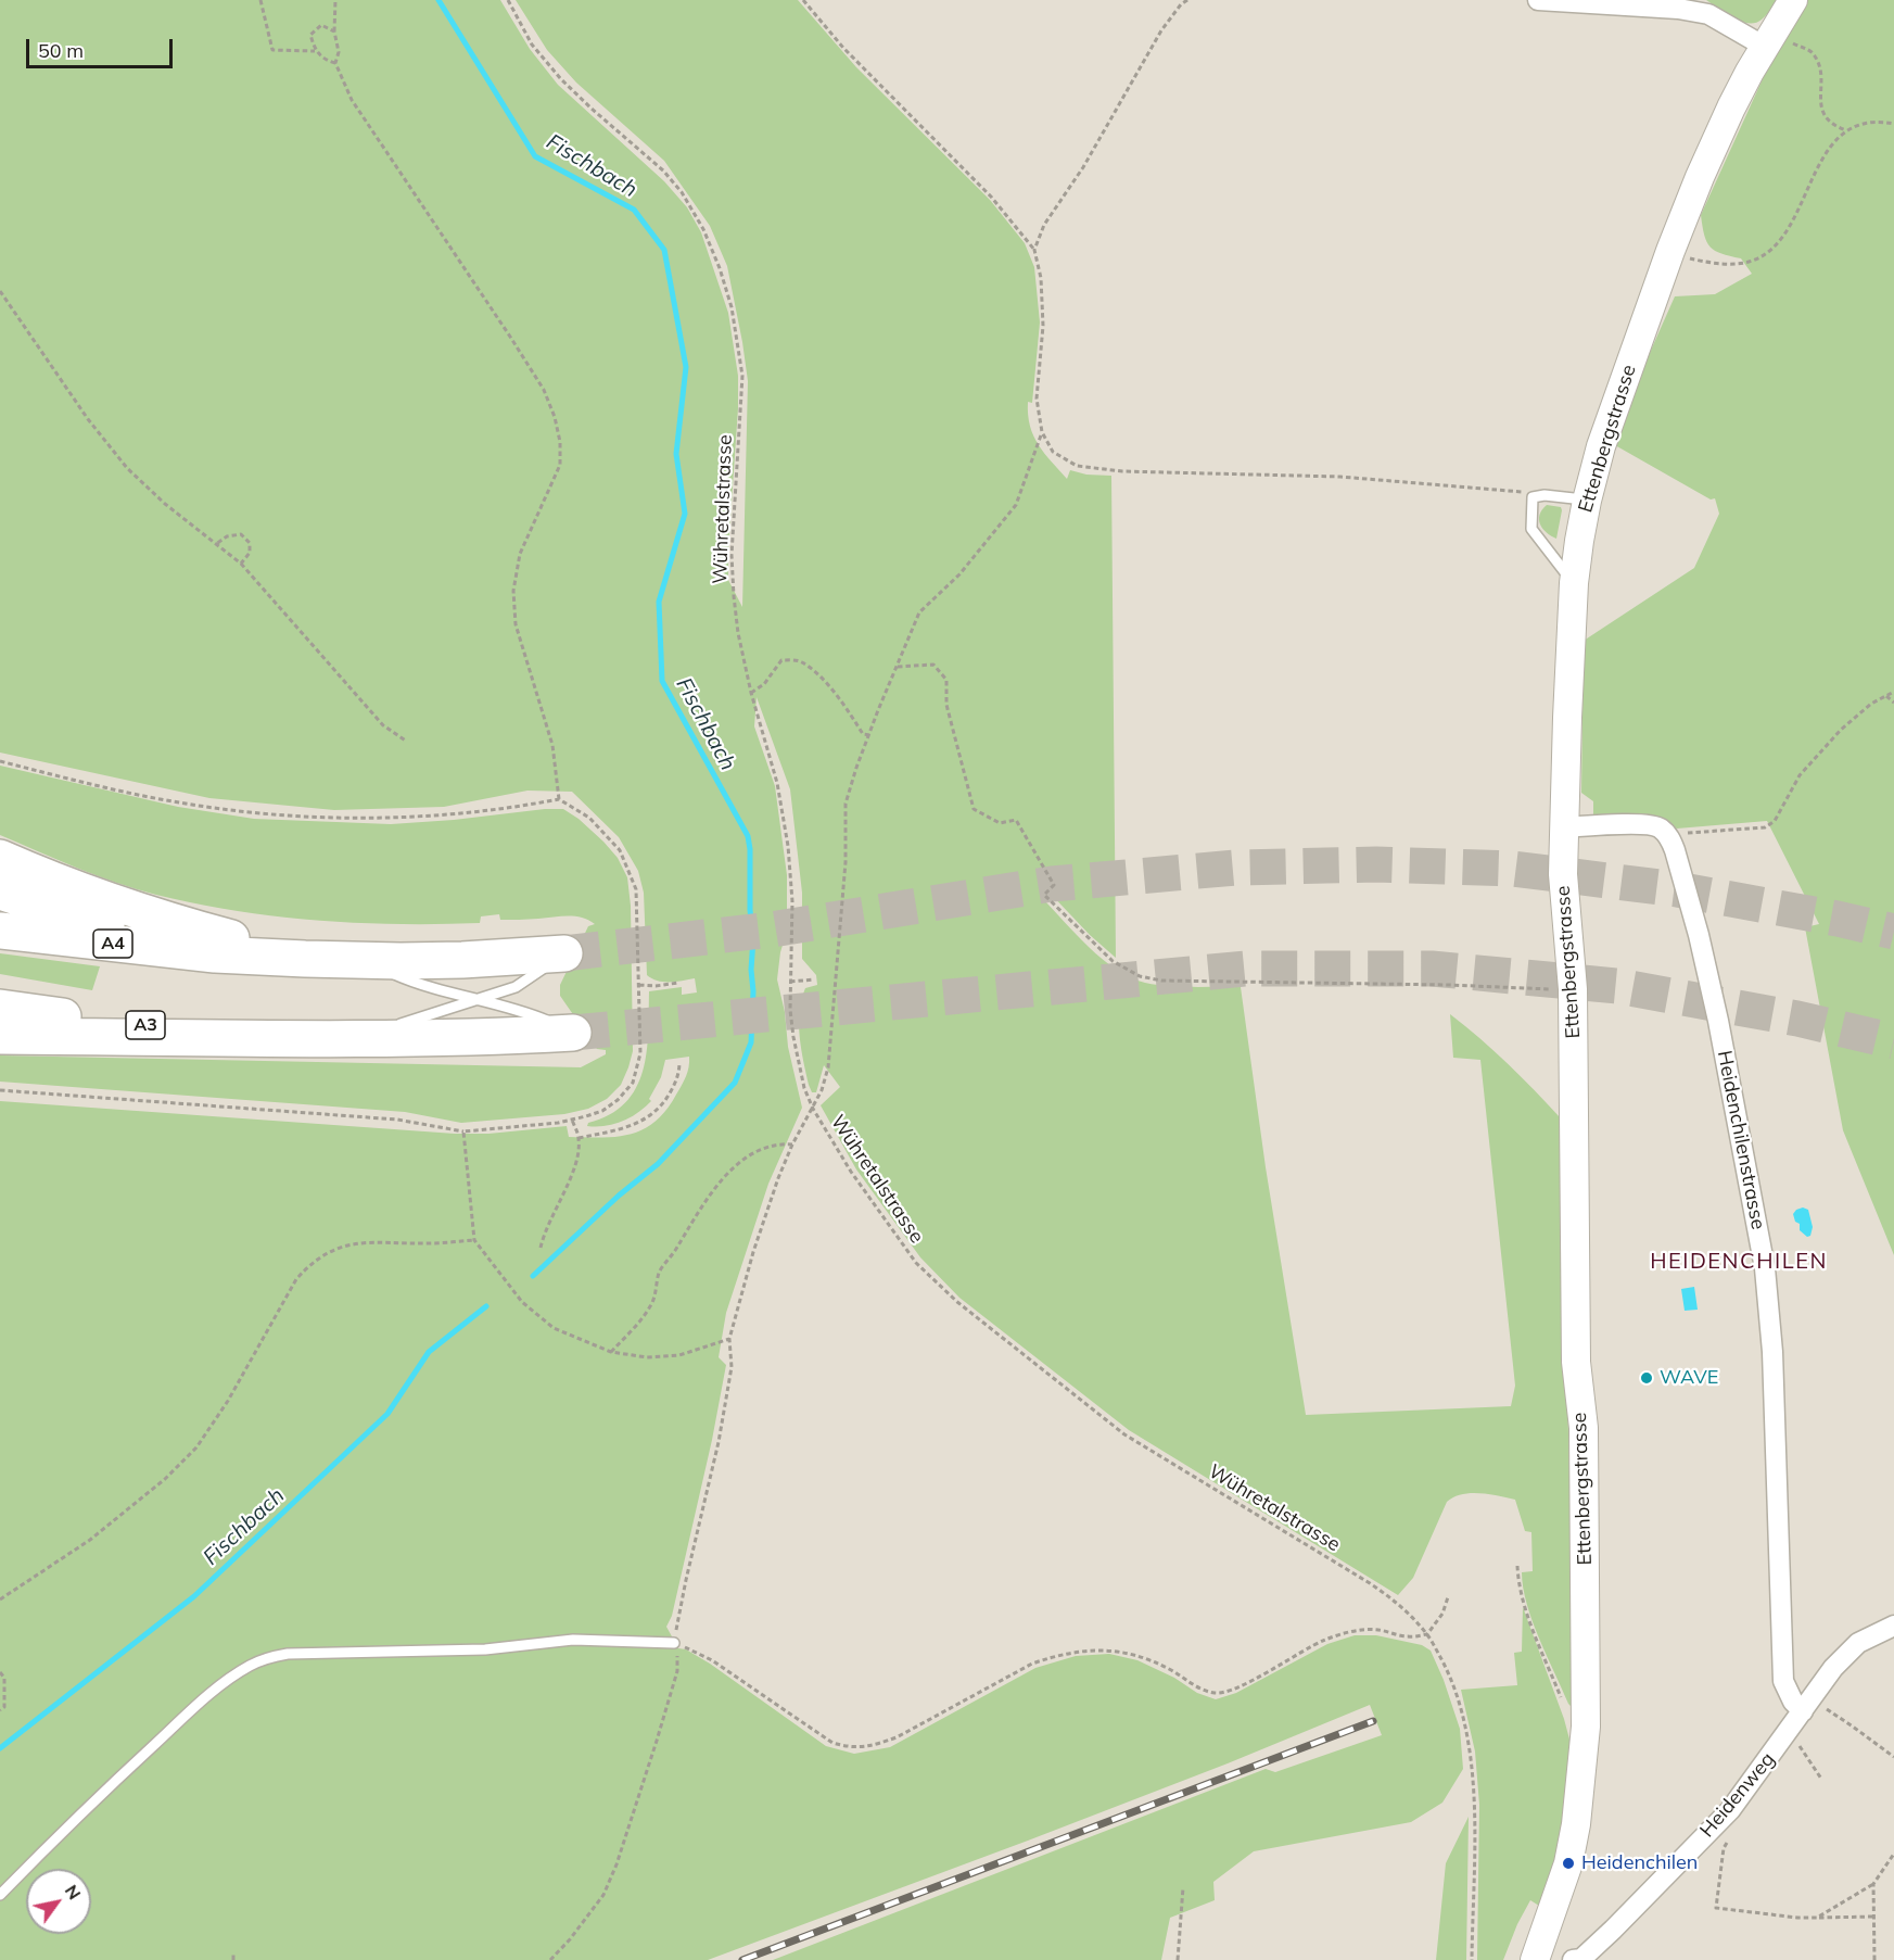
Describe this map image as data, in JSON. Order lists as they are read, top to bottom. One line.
{"streets":{"highway":["A4","A3"],"street":["Ettenbergstrasse","Heidenchilenstrasse","Heidenweg"],"path":["Wühretalstrasse"]},"crossings":[["Heidenchilenstrasse","Heidenweg"]],"districts":["HEIDENCHILEN"],"water":["Fischbach"],"places":["WAVE","Heidenchilen"],"scale_bar":"50 m","north":"top right"}
